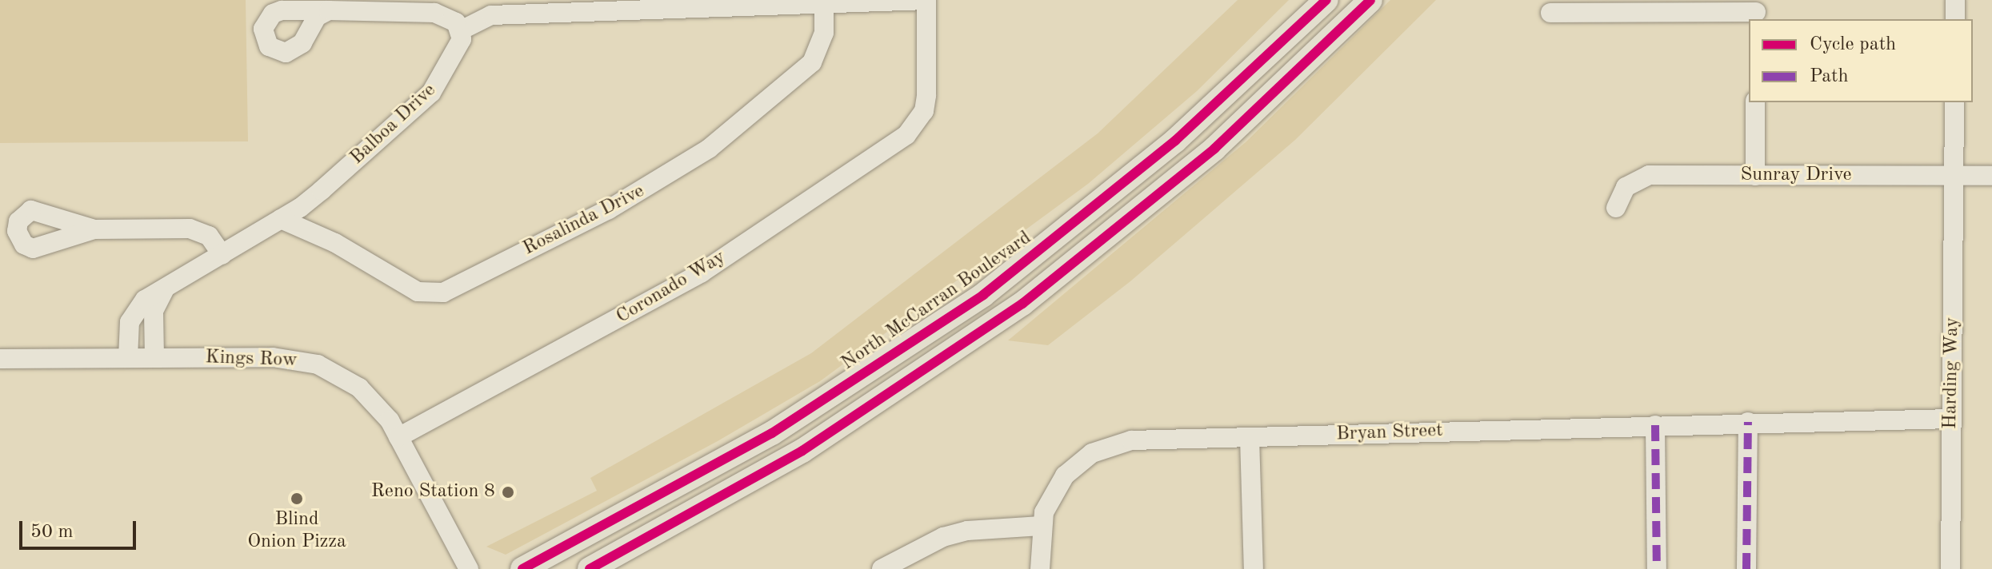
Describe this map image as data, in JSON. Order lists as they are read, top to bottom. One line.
{"streets":{"main road":["North McCarran Boulevard"],"street":["Balboa Drive","Sunray Drive","Rosalinda Drive","Coronado Way","Kings Row","Harding Way","Bryan Street"]},"crossings":[["Balboa Drive","Rosalinda Drive"],["Balboa Drive","Kings Row"],["Sunray Drive","Harding Way"],["Coronado Way","Kings Row"],["Harding Way","Bryan Street"]],"places":["Reno Station 8","Blind Onion Pizza"],"legend":["Cycle path","Path"],"scale_bar":"50 m"}
